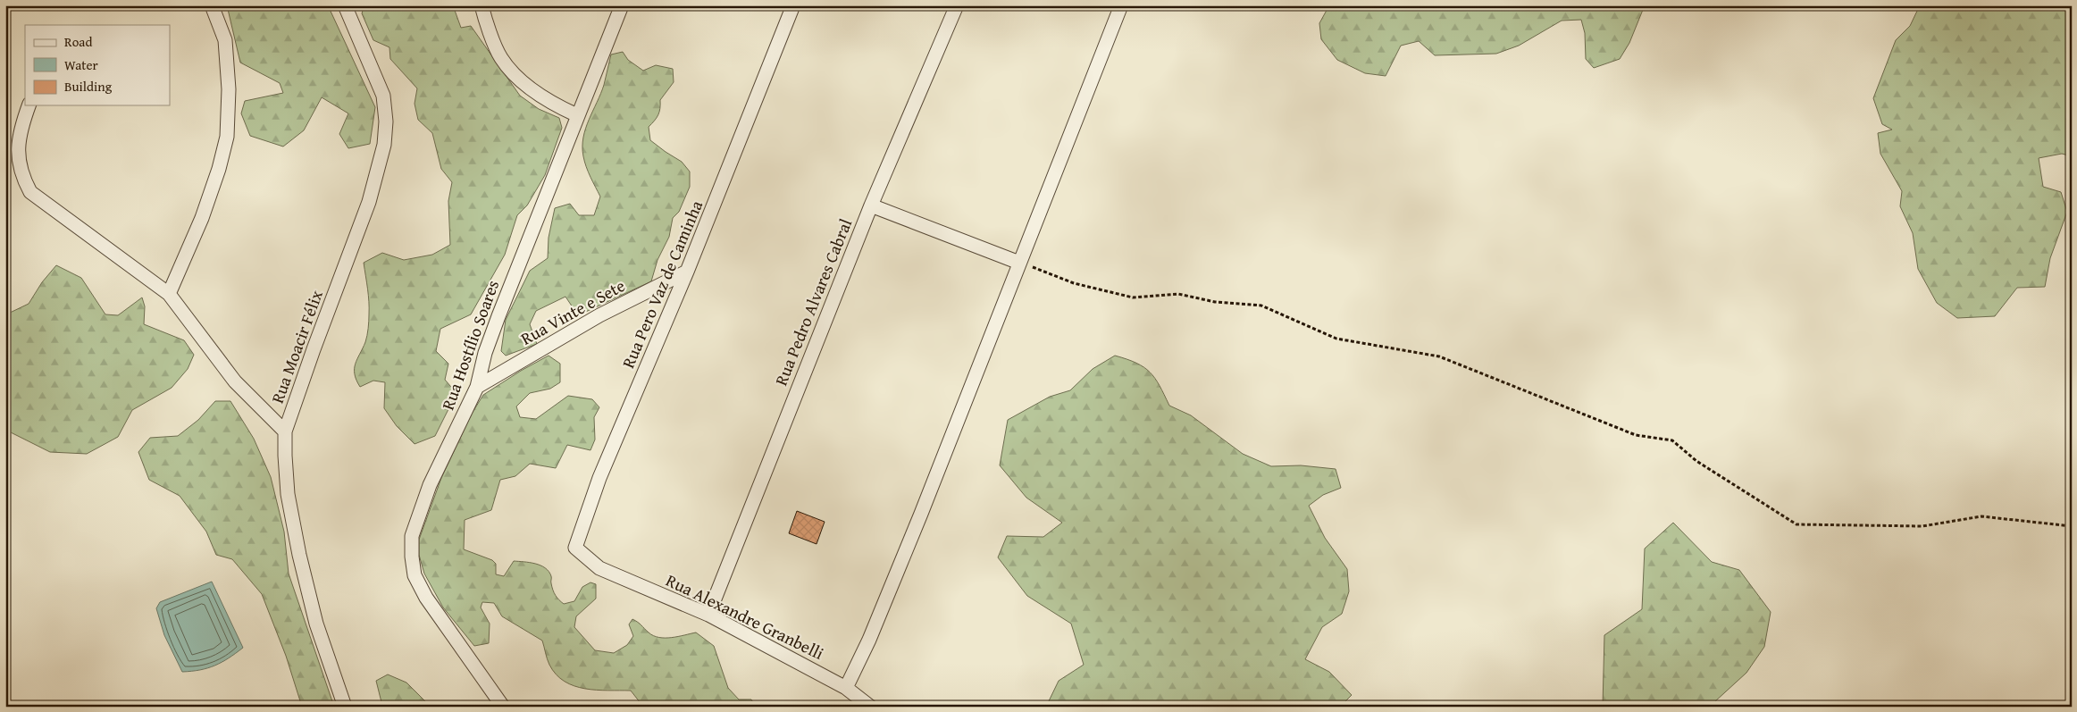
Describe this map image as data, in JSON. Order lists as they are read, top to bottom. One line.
{"streets":{"street":["Rua Pero Vaz de Caminha","Rua Pedro Alvares Cabral","Rua Vinte e Sete","Rua Hostílio Soares","Rua Moacir Félix","Rua Alexandre Granbelli"]},"crossings":[["Rua Pero Vaz de Caminha","Rua Vinte e Sete"],["Rua Pero Vaz de Caminha","Rua Alexandre Granbelli"],["Rua Pedro Alvares Cabral","Rua Alexandre Granbelli"],["Rua Vinte e Sete","Rua Hostílio Soares"]],"legend":["Road","Water","Building"]}
